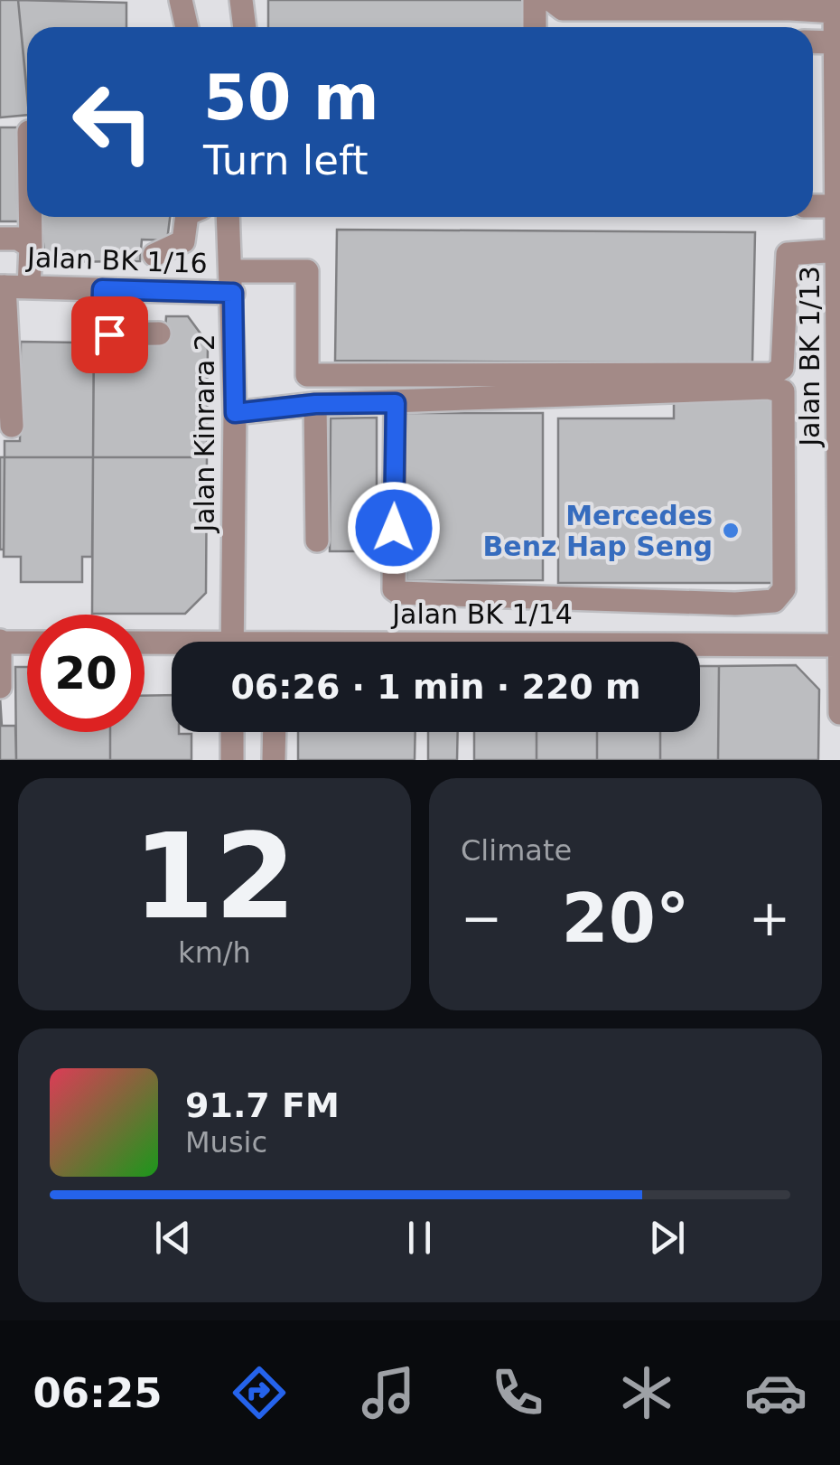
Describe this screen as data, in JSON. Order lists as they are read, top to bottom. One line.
{"streets":{"street":["Jalan BK 1/16","Jalan BK 1/13","Jalan Kinrara 2","Jalan BK 1/14"]},"crossings":[["Jalan BK 1/16","Jalan BK 1/13"],["Jalan BK 1/16","Jalan Kinrara 2"],["Jalan BK 1/13","Jalan BK 1/14"]],"places":["Mercedes Benz Hap Seng"],"page":{"turn":["50 m","Turn left"],"limit":"20","trip":"06:26 · 1 min · 220 m","tile":[["12","km/h"],"Climate"],"heat":["−","20°","+"],"song":["91.7 FM","Music"],"tabs":"06:25"}}
